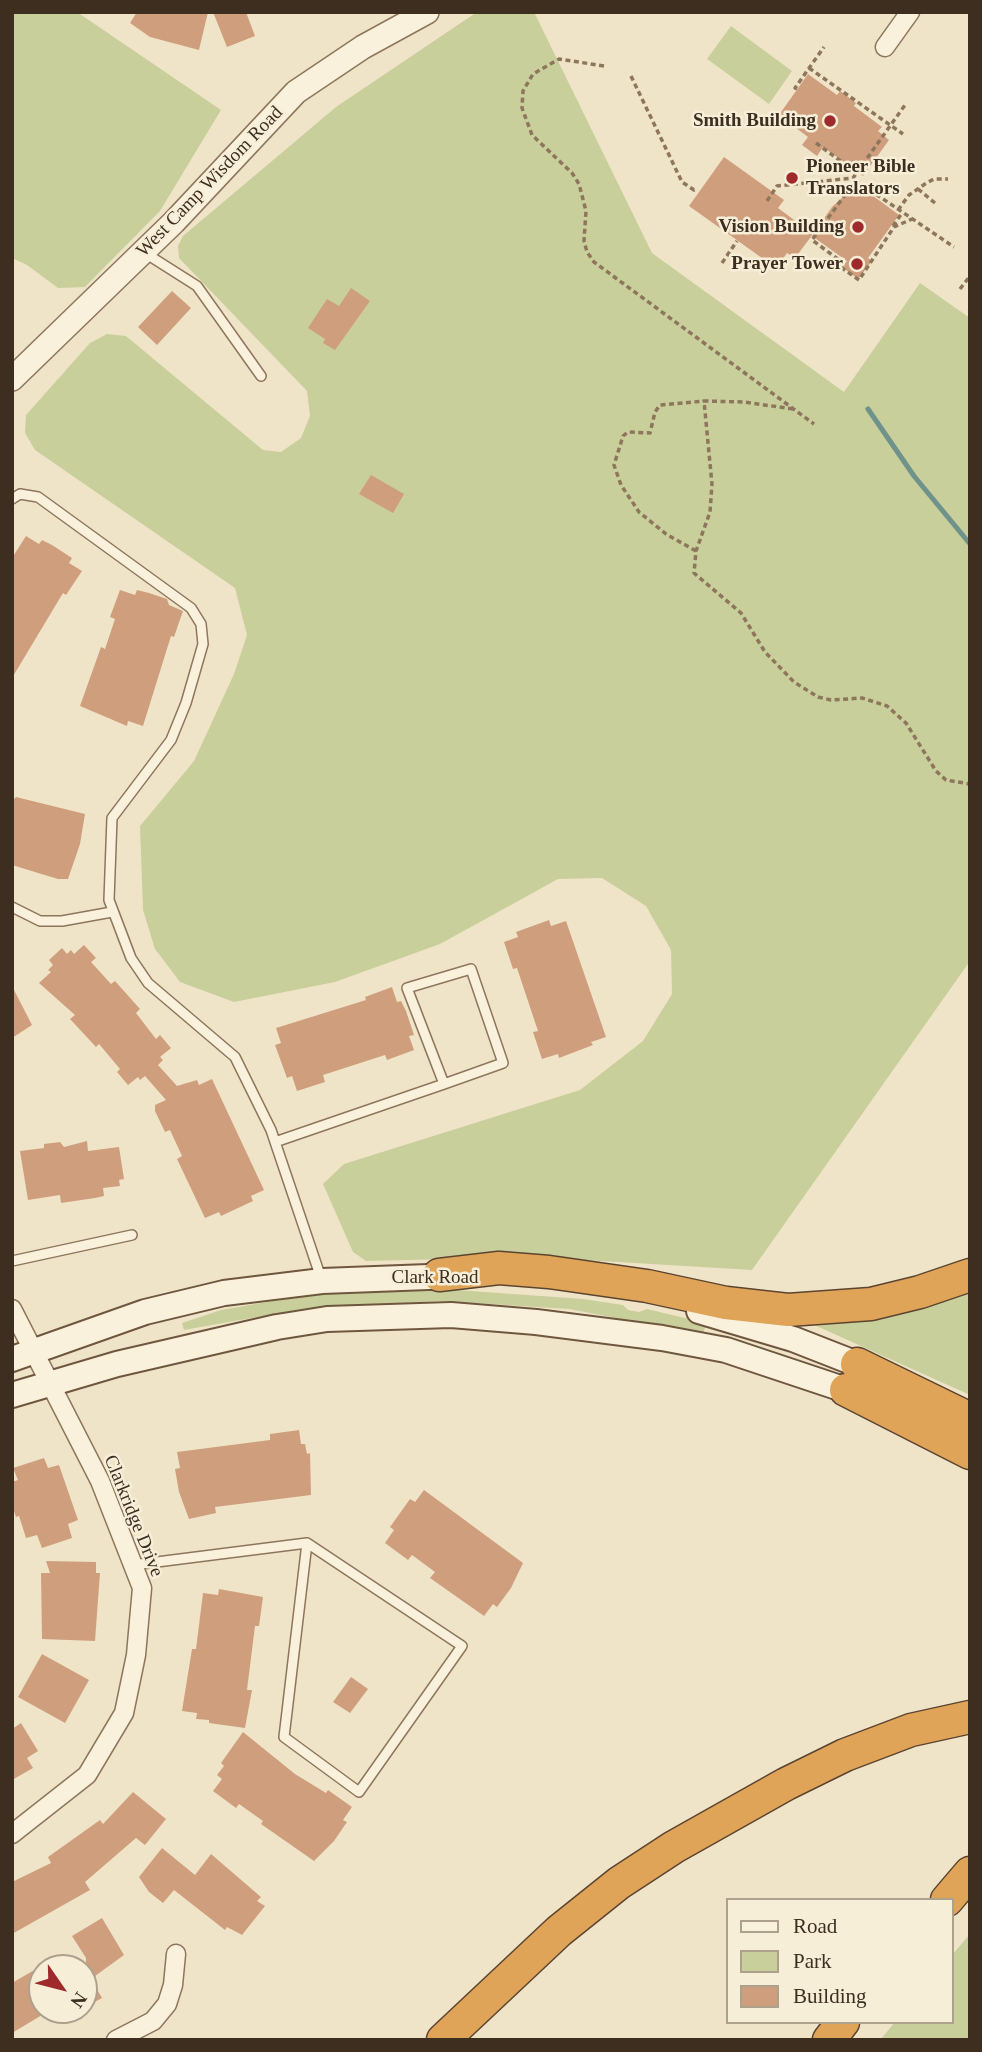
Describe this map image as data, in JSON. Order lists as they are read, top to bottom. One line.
{"streets":{"main road":["Clark Road"],"street":["West Camp Wisdom Road","Clarkridge Drive"]},"crossings":[["Clark Road","Clarkridge Drive"]],"places":["Smith Building","Pioneer Bible Translators","Vision Building","Prayer Tower"],"legend":["Road","Park","Building"],"north":"bottom right"}
